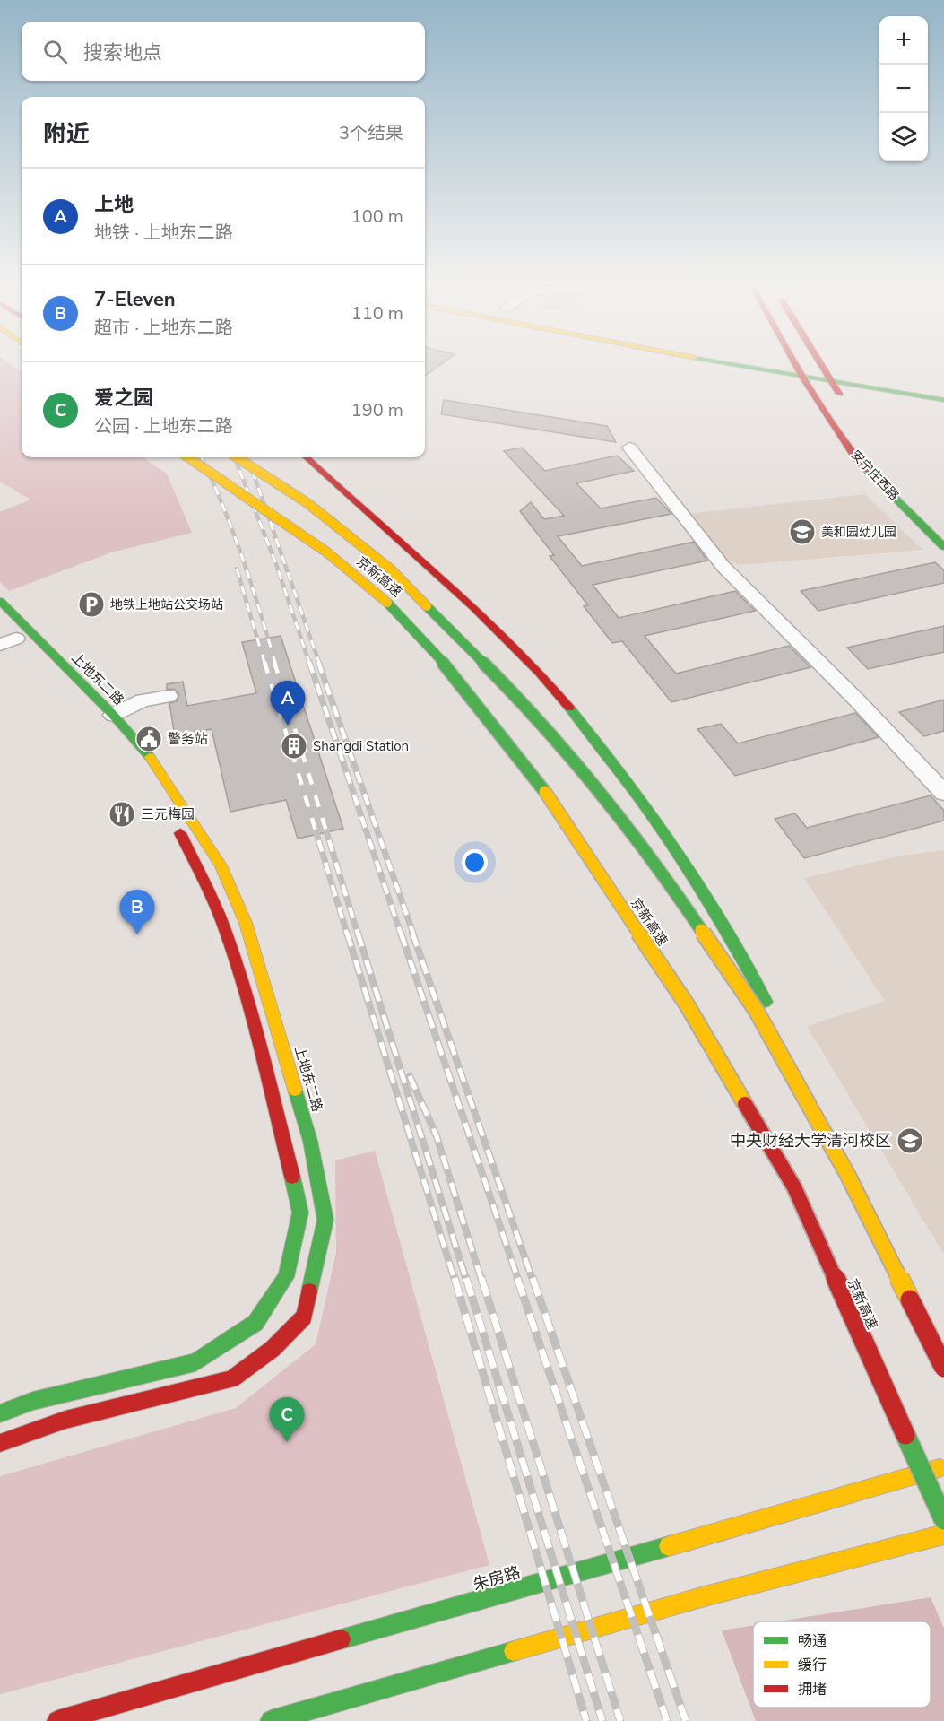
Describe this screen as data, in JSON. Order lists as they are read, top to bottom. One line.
{"streets":{"main road":["安宁庄西路","京新高速","上地东二路","朱房路"]},"places":{"school or university":["美和园幼儿园","中央财经大学清河校区"],"parking":["地铁上地站公交场站"],"public building":["警务站"],"building":["Shangdi Station"],"restaurant":["三元梅园"]},"legend":["畅通","缓行","拥堵"],"page":{"map_buttons":["+","−"],"search":"搜索地点","heading":["附近","3个结果"],"list":[{"mark":"A","name":"上地","note":"地铁 · 上地东二路","value":"100 m"},{"mark":"B","name":"7-Eleven","note":"超市 · 上地东二路","value":"110 m"},{"mark":"C","name":"爱之园","note":"公园 · 上地东二路","value":"190 m"}],"pins":["A","B","C"]}}
